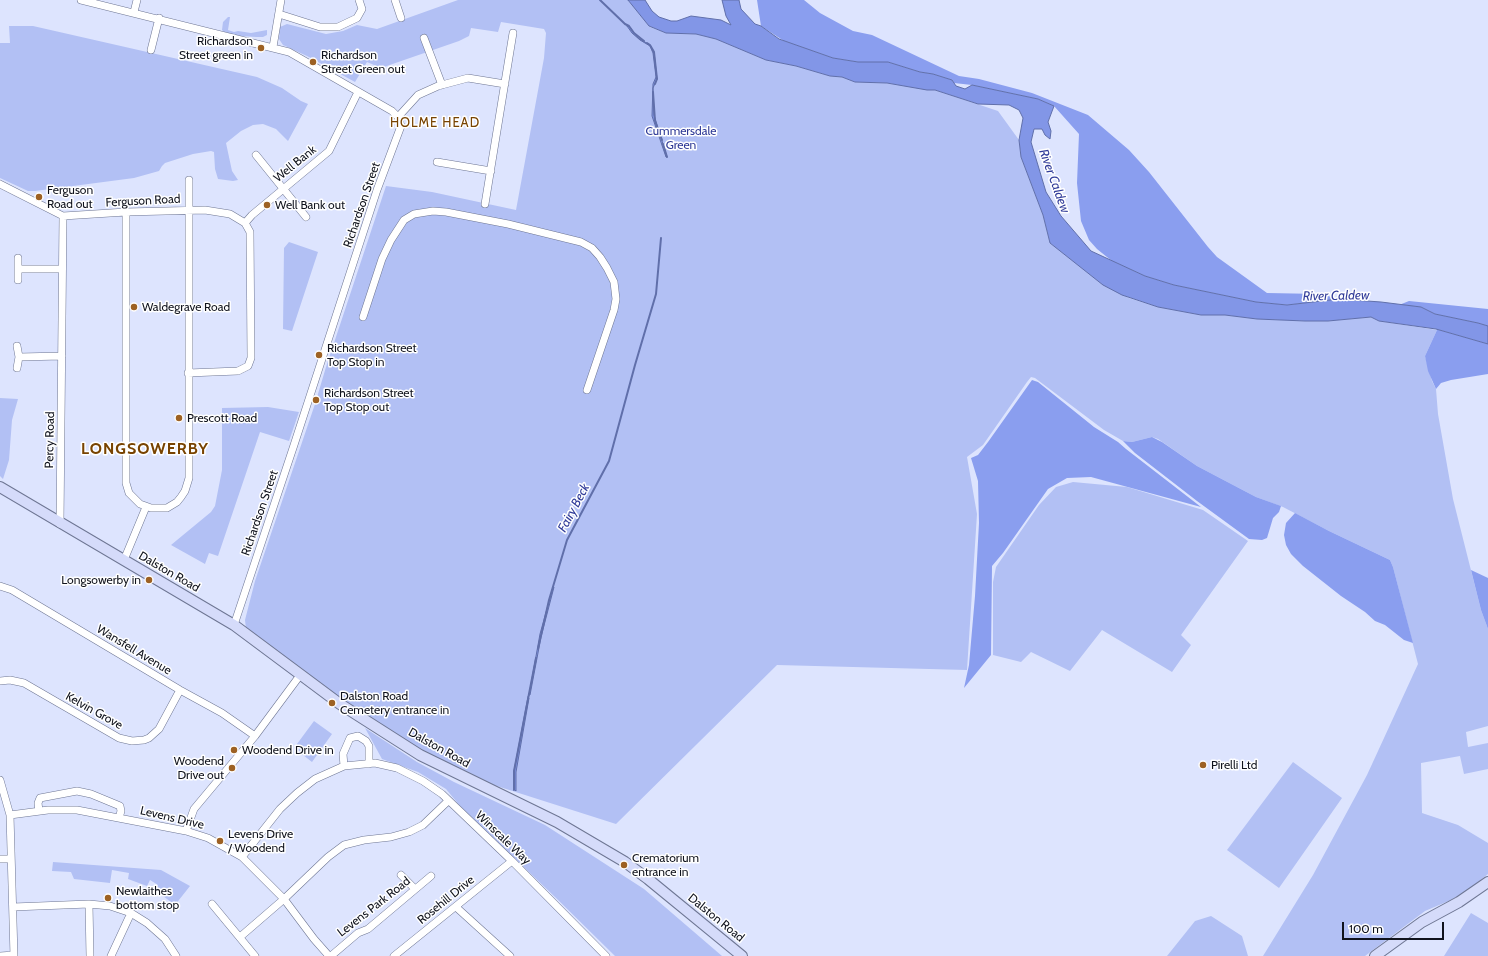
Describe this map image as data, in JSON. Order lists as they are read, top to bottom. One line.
{"streets":{"main road":["Dalston Road"],"street":["Well Bank","Ferguson Road","Richardson Street","Percy Road","Wansfell Avenue","Kelvin Grove","Levens Drive","Winscale Way","Rosehill Drive","Levens Park Road"]},"crossings":[["Well Bank","Ferguson Road"],["Ferguson Road","Percy Road"],["Richardson Street","Dalston Road"],["Percy Road","Dalston Road"],["Wansfell Avenue","Kelvin Grove"],["Levens Drive","Winscale Way"],["Levens Drive","Levens Park Road"],["Winscale Way","Rosehill Drive"]],"districts":["HOLME HEAD","LONGSOWERBY"],"water":["River Caldew","Fairy Beck"],"parks":["Cummersdale Green"],"places":["Richardson Street green in","Richardson Street Green out","Ferguson Road out","Well Bank out","Waldegrave Road","Richardson Street Top Stop in","Richardson Street Top Stop out","Prescott Road","Longsowerby in","Dalston Road Cemetery entrance in","Woodend Drive in","Pirelli Ltd","Woodend Drive out","Levens Drive / Woodend","Crematorium entrance in","Newlaithes bottom stop"],"scale_bar":"100 m"}
